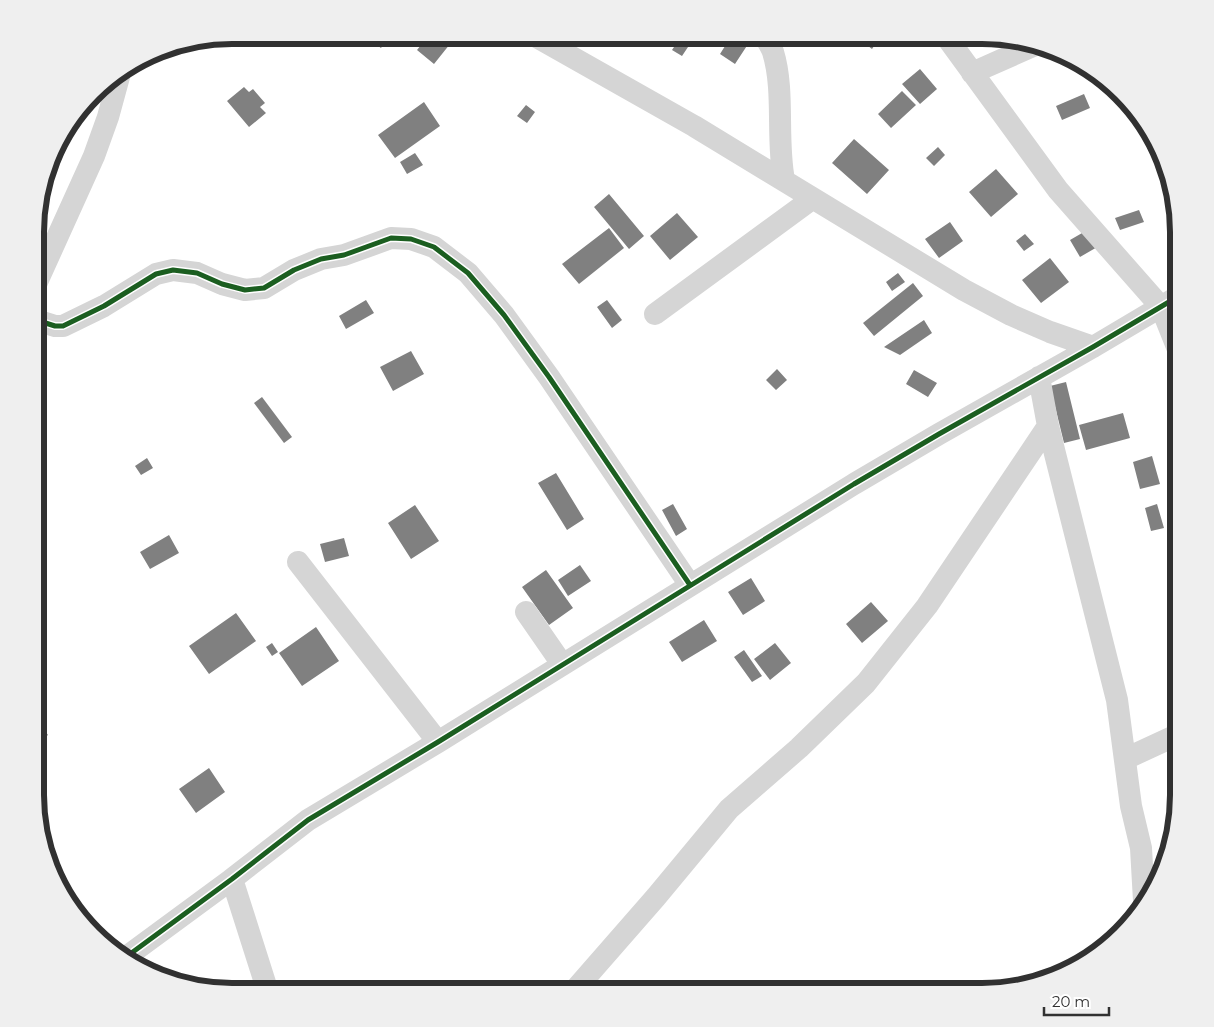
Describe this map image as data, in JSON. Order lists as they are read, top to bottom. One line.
{"scale_bar":"20 m"}
